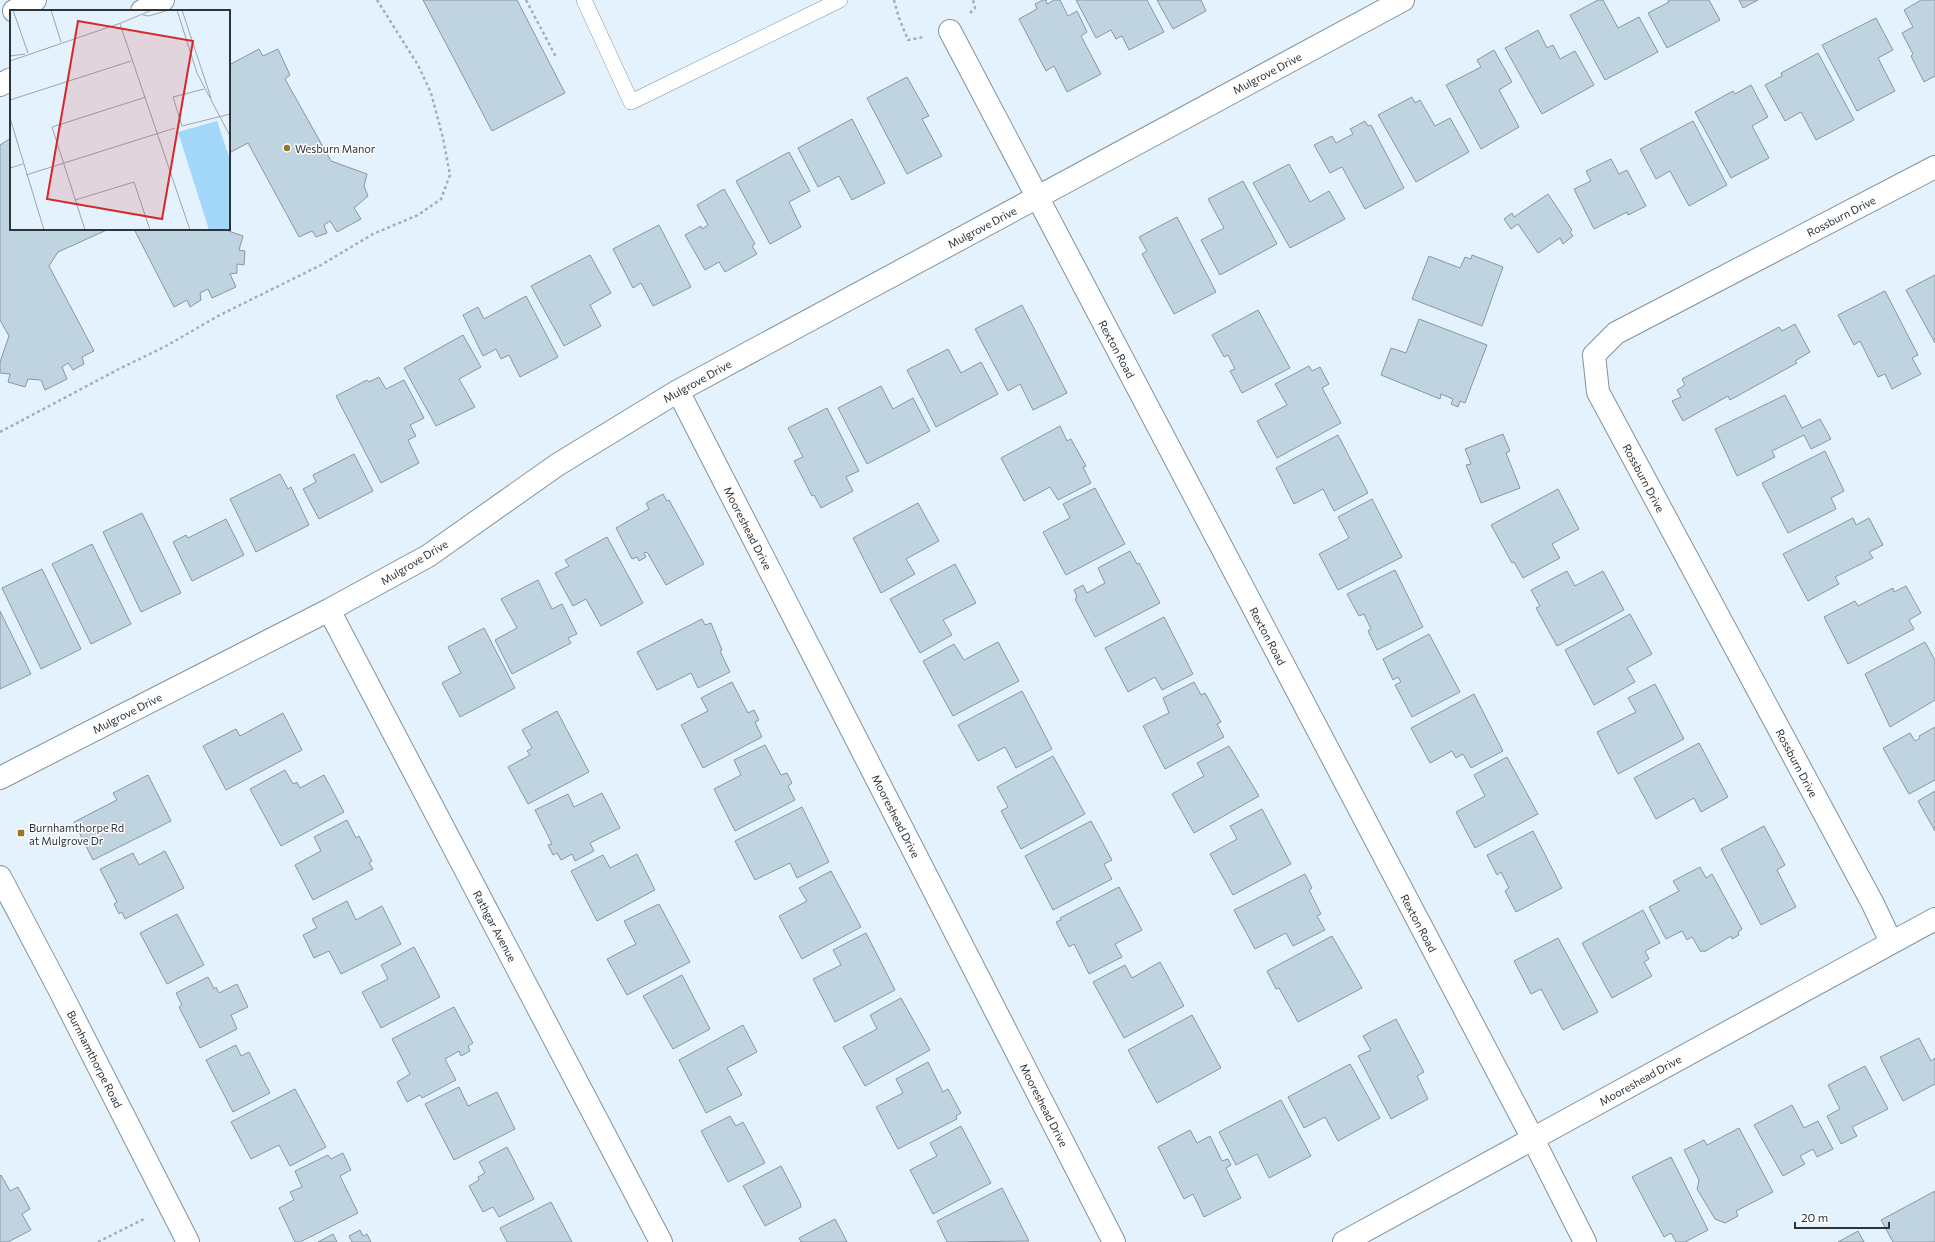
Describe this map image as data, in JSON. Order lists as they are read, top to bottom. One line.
{"streets":{"street":["Mulgrove Drive","Rossburn Drive","Rexton Road","Mooreshead Drive","Rathgar Avenue","Burnhamthorpe Road"]},"crossings":[["Mulgrove Drive","Rexton Road"],["Mulgrove Drive","Mooreshead Drive"],["Mulgrove Drive","Rathgar Avenue"],["Rossburn Drive","Mooreshead Drive"],["Rexton Road","Mooreshead Drive"]],"places":{"other":["Wesburn Manor"],"transit":["Burnhamthorpe Rd at Mulgrove Dr"]},"scale_bar":"20 m"}
